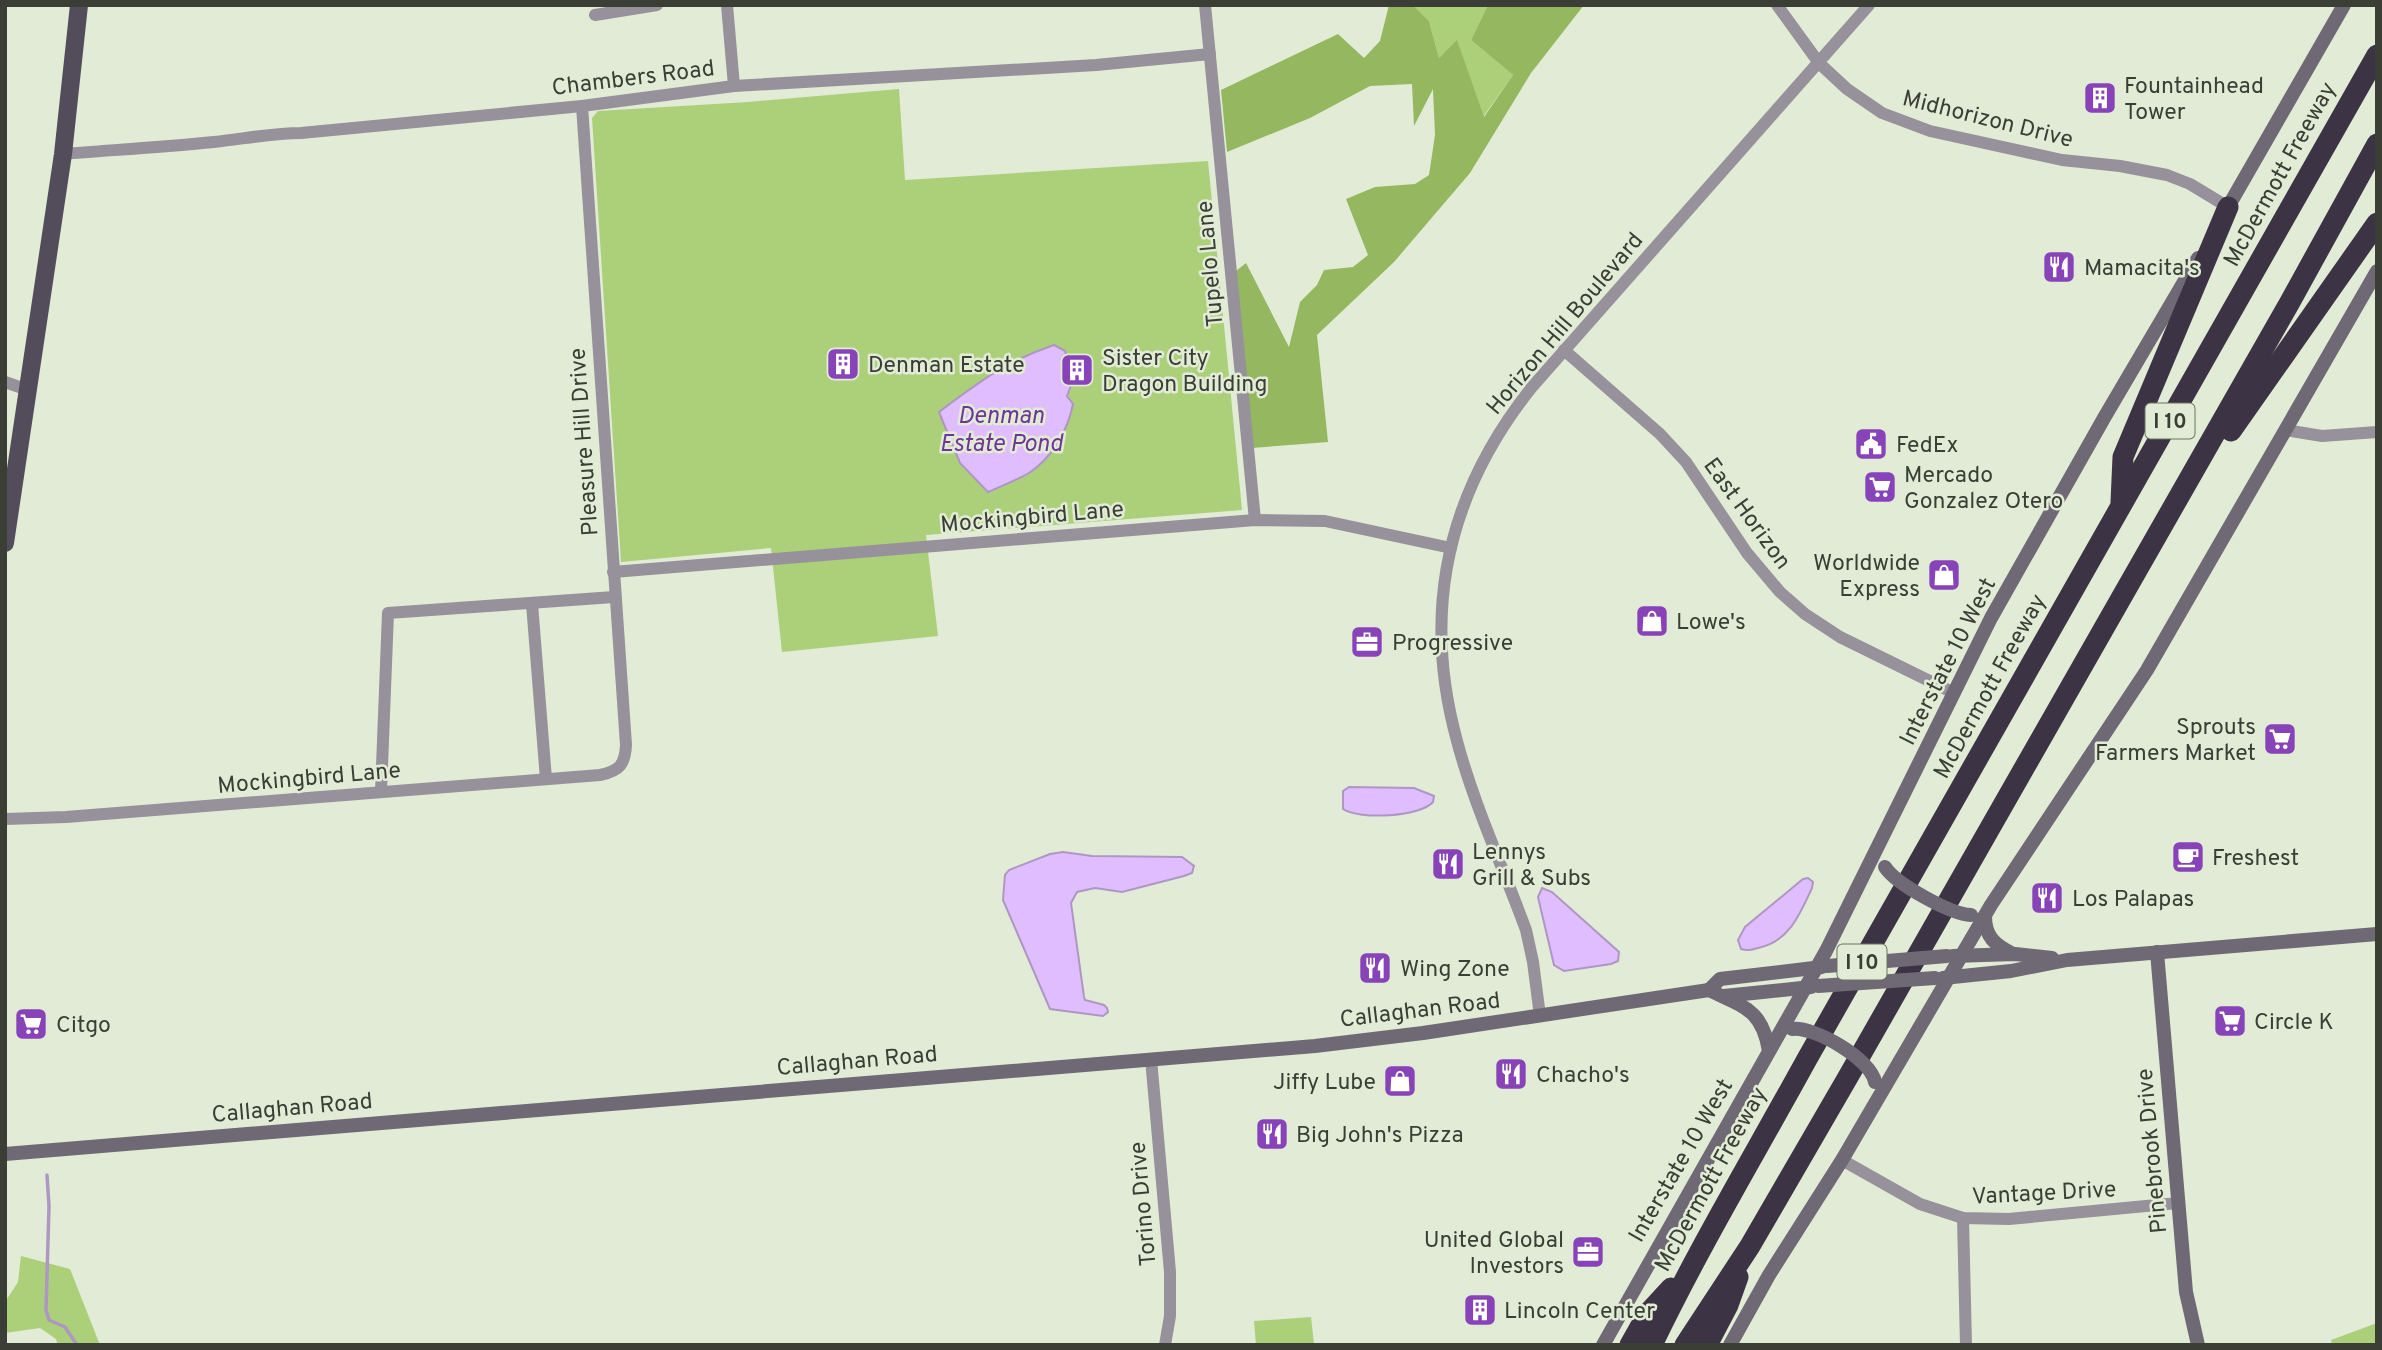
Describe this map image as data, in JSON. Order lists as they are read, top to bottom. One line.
{"streets":{"highway":["McDermott Freeway","I 10"],"main road":["Interstate 10 West","Callaghan Road","Pinebrook Drive"],"street":["Chambers Road","Midhorizon Drive","Tupelo Lane","Horizon Hill Boulevard","Pleasure Hill Drive","East Horizon","Mockingbird Lane","Vantage Drive","Torino Drive"]},"crossings":[["Chambers Road","Tupelo Lane"],["Chambers Road","Pleasure Hill Drive"],["Midhorizon Drive","Horizon Hill Boulevard"],["Midhorizon Drive","Interstate 10 West"],["Tupelo Lane","Mockingbird Lane"],["Horizon Hill Boulevard","East Horizon"],["Horizon Hill Boulevard","Mockingbird Lane"],["Horizon Hill Boulevard","Callaghan Road"],["Pleasure Hill Drive","Mockingbird Lane"],["East Horizon","Interstate 10 West"],["Interstate 10 West","Callaghan Road"],["Callaghan Road","Pinebrook Drive"],["Callaghan Road","Torino Drive"],["Pinebrook Drive","Vantage Drive"]],"water":["Denman Estate Pond"],"places":{"building":["Fountainhead Tower","Denman Estate","Sister City Dragon Building","Lincoln Center"],"restaurant":["Mamacita's","Lennys Grill & Subs","Los Palapas","Wing Zone","Chacho's","Big John's Pizza"],"public building":["FedEx"],"supermarket":["Mercado Gonzalez Otero","Sprouts Farmers Market","Circle K","Citgo"],"shop":["Worldwide Express","Lowe's","Jiffy Lube"],"office":["Progressive","United Global Investors"],"cafe":["Freshest"]}}
